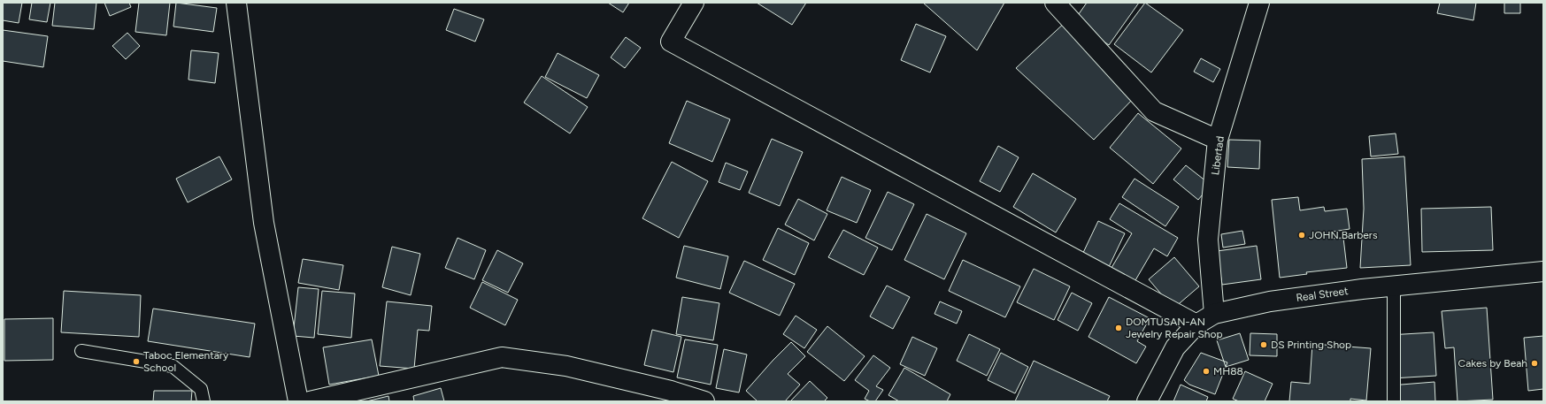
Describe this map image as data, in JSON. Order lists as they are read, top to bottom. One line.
{"streets":{"street":["Libertad","Real Street"]},"crossings":[["Libertad","Real Street"]],"places":["JOHN Barbers","DOMTUSAN-AN Jewelry Repair Shop","DS Printing Shop","Taboc Elementary School","Cakes by Beah","MH88"]}
